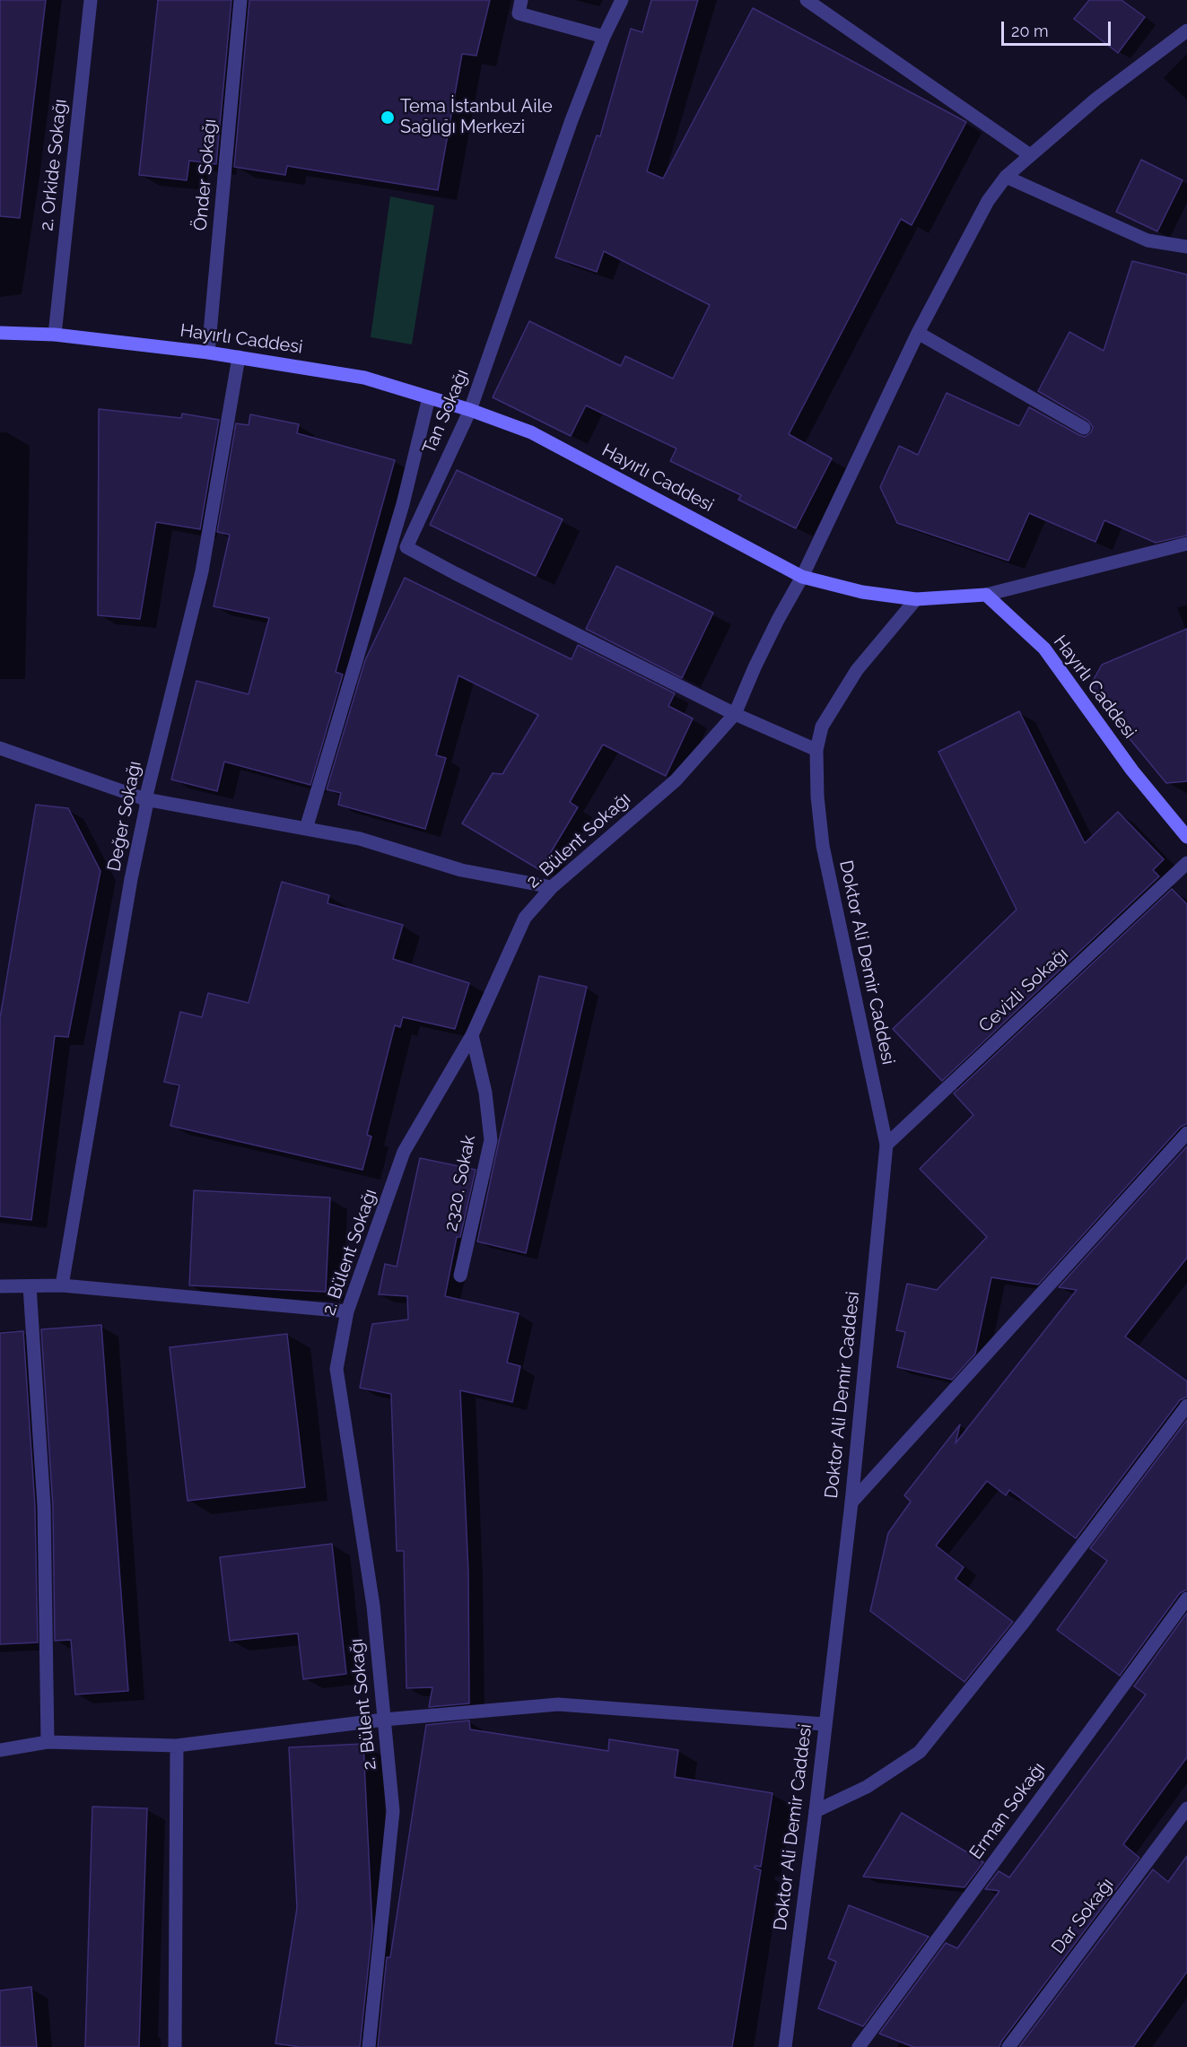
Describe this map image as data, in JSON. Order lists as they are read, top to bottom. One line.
{"streets":{"main road":["Hayırlı Caddesi"],"street":["2. Orkide Sokağı","Önder Sokağı","Tan Sokağı","Değer Sokağı","2. Bülent Sokağı","Doktor Ali Demir Caddesi","Cevizli Sokağı","2320. Sokak","Erman Sokağı","Dar Sokağı"]},"crossings":[["2. Orkide Sokağı","Hayırlı Caddesi"],["Önder Sokağı","Hayırlı Caddesi"],["Hayırlı Caddesi","Tan Sokağı"],["Hayırlı Caddesi","Değer Sokağı"],["Hayırlı Caddesi","2. Bülent Sokağı"],["Hayırlı Caddesi","Doktor Ali Demir Caddesi"],["Tan Sokağı","2. Bülent Sokağı"],["2. Bülent Sokağı","2320. Sokak"],["Doktor Ali Demir Caddesi","Cevizli Sokağı"]],"places":["Tema İstanbul Aile Sağlığı Merkezi"],"scale_bar":"20 m"}
